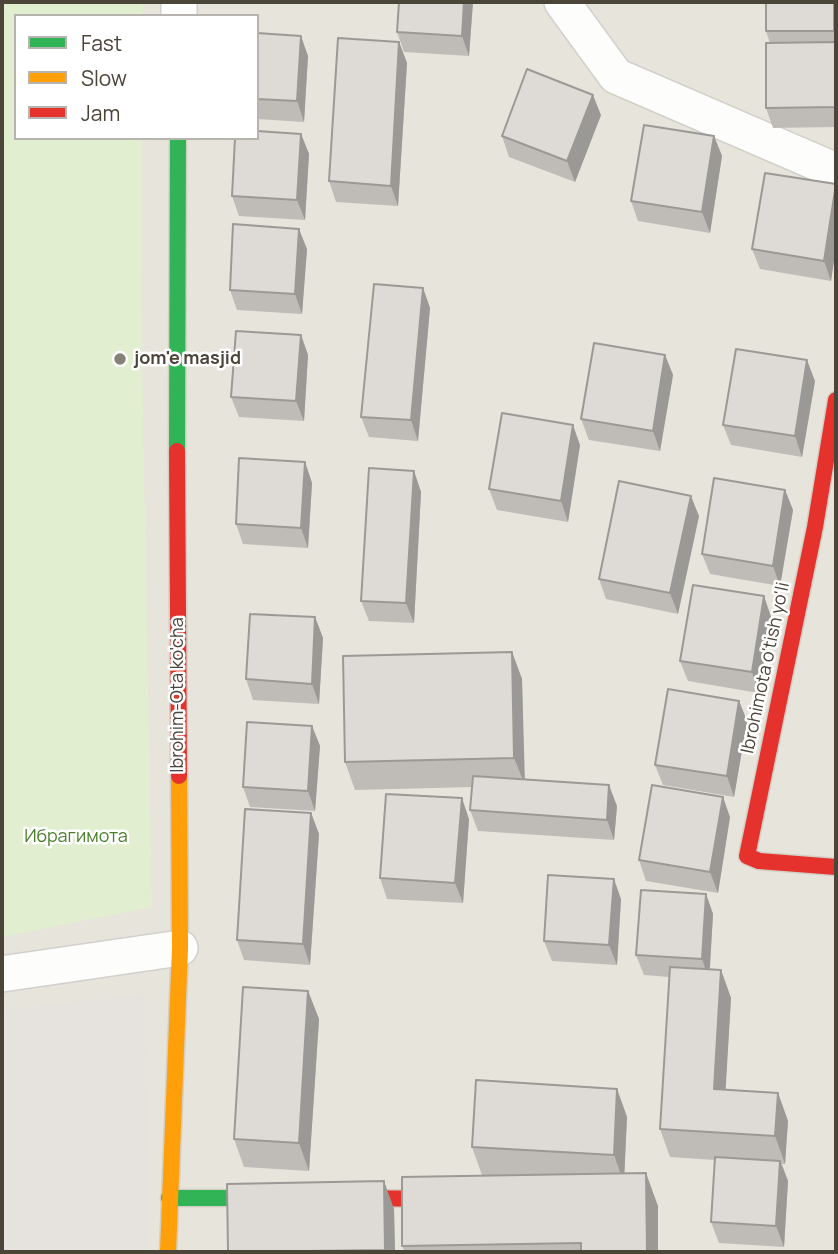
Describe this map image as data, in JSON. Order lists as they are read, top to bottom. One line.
{"streets":{"street":["Ibrohimota o'tish yo'li","Ibrohim-Ota ko'cha"]},"parks":["Ибрагимота"],"places":["jom'e masjid"],"legend":["Fast","Slow","Jam"]}
